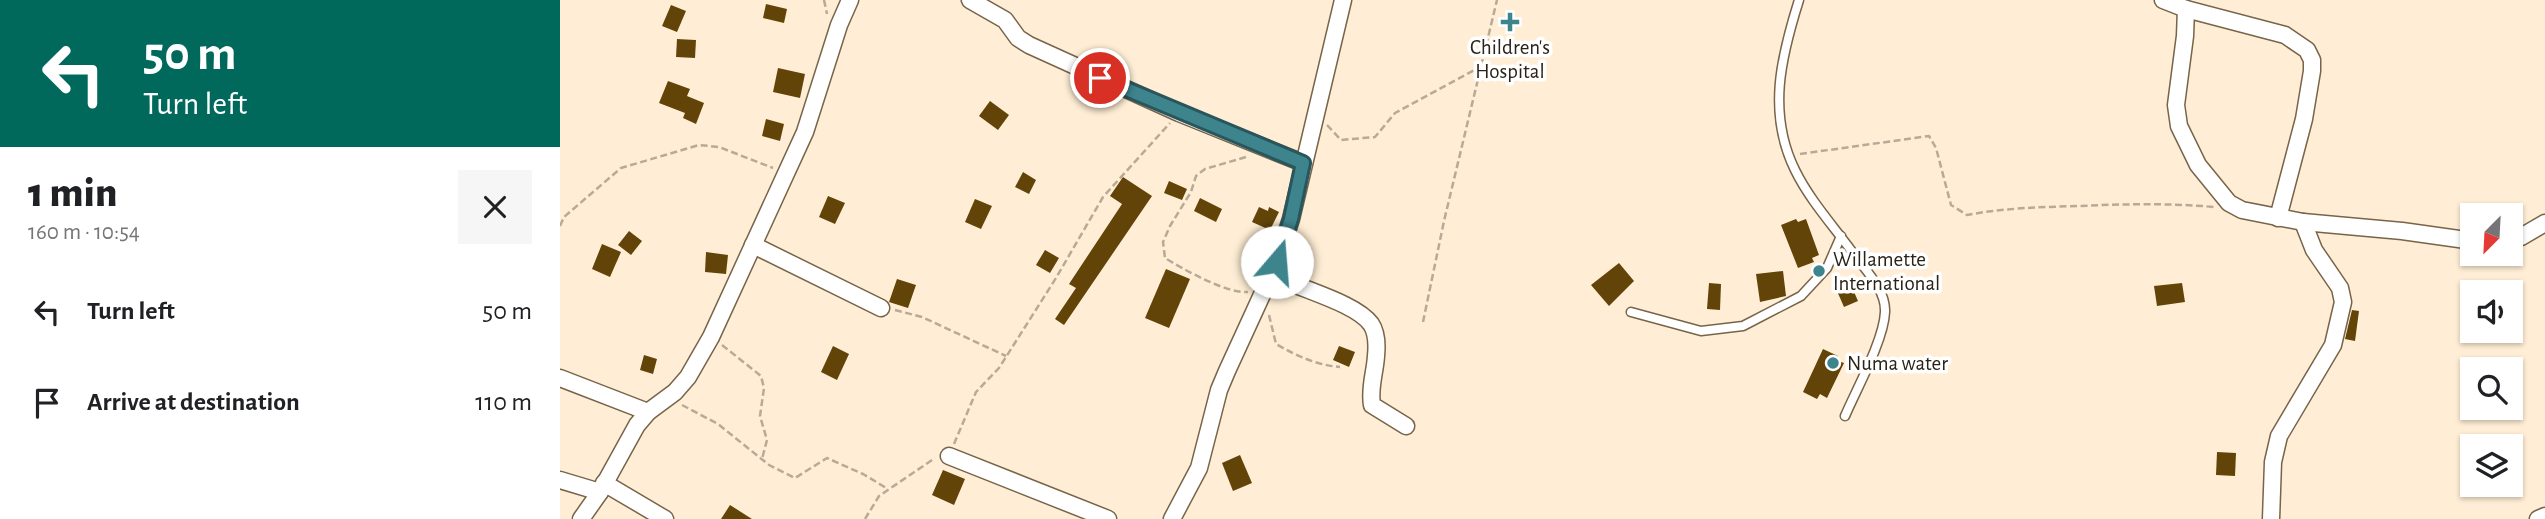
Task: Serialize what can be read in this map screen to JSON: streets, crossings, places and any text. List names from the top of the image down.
{
  "places": {
    "health": ["Children's Hospital"],
    "other": ["Willamette International", "Numa water"]
  },
  "north": "bottom left",
  "page": {
    "turn": ["50 m", "Turn left"],
    "heading": ["1 min", "160 m · 10:54"],
    "list": [
      {
        "name": "Turn left",
        "value": "50 m"
      },
      {
        "name": "Arrive at destination",
        "value": "110 m"
      }
    ]
  }
}
